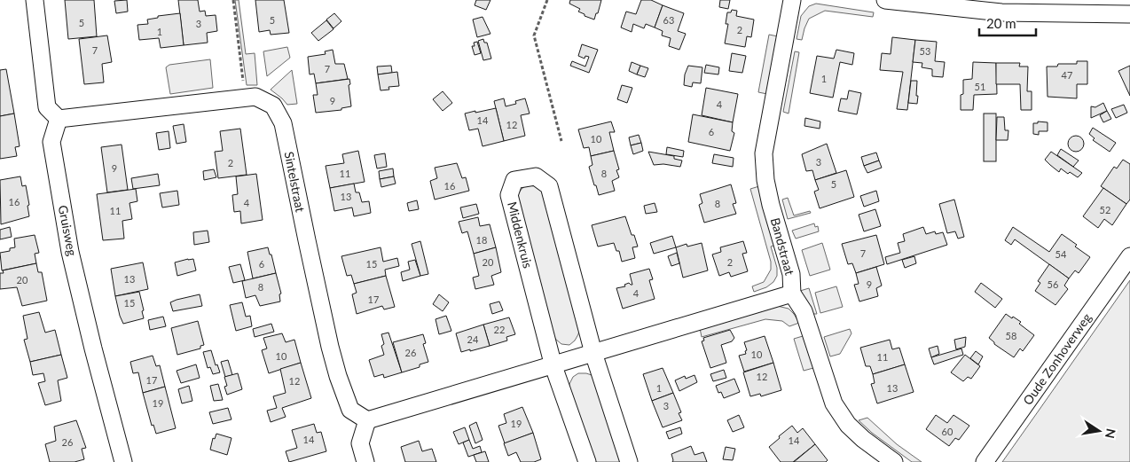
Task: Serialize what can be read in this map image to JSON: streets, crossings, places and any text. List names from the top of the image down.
{
  "streets": {
    "street": [
      "Sintelstraat",
      "Gruisweg",
      "Middenkruis",
      "Bandstraat",
      "Oude Zonhoverweg"
    ]
  },
  "crossings": [
    ["Sintelstraat", "Gruisweg"]
  ],
  "house_numbers": [
    "5",
    "63",
    "5",
    "3",
    "2",
    "1",
    "7",
    "53",
    "7",
    "47",
    "1",
    "51",
    "9",
    "4",
    "14",
    "12",
    "6",
    "10",
    "3",
    "2",
    "9",
    "11",
    "8",
    "5",
    "16",
    "13",
    "16",
    "4",
    "8",
    "52",
    "11",
    "18",
    "7",
    "54",
    "20",
    "2",
    "6",
    "15",
    "13",
    "20",
    "9",
    "56",
    "8",
    "4",
    "17",
    "15",
    "22",
    "58",
    "24",
    "26",
    "10",
    "10",
    "11",
    "12",
    "17",
    "12",
    "1",
    "13",
    "19",
    "3",
    "19",
    "60",
    "14",
    "14",
    "26"
  ],
  "scale_bar": "20 m",
  "north": "right"
}
